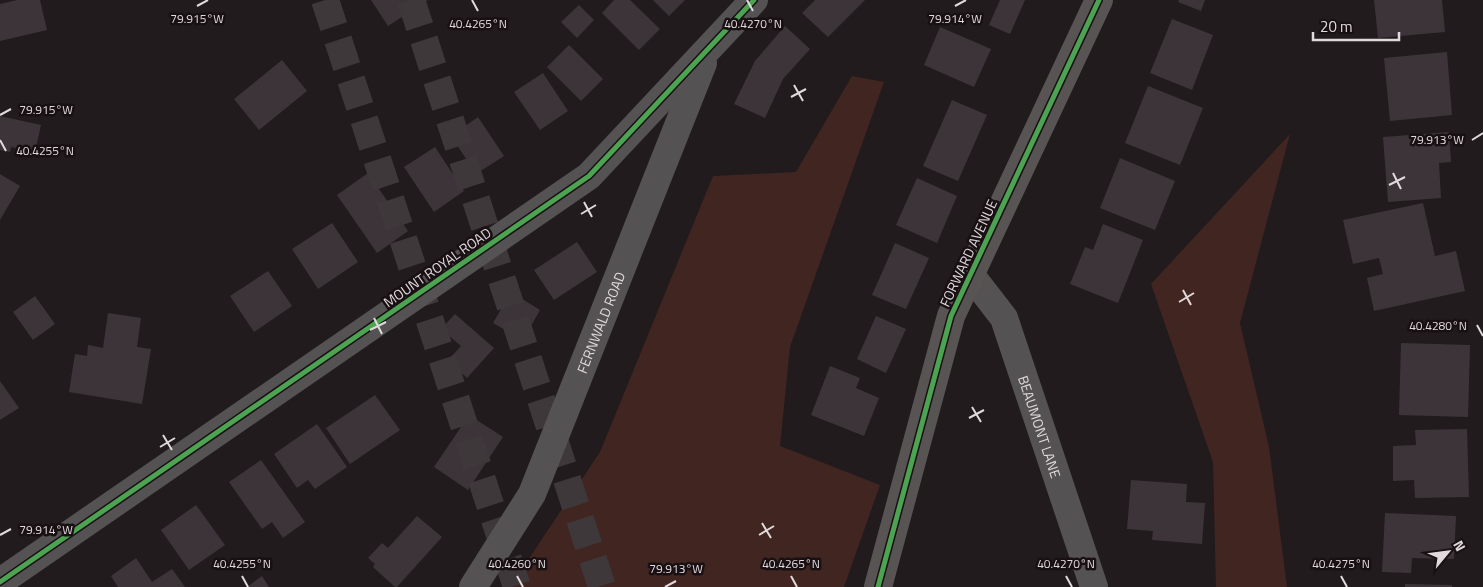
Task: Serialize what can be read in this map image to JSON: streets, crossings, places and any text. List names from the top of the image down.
{
  "streets": {
    "main road": ["FORWARD AVENUE"],
    "street": ["MOUNT ROYAL ROAD", "FERNWALD ROAD", "BEAUMONT LANE"]
  },
  "crossings": [
    ["FORWARD AVENUE", "BEAUMONT LANE"],
    ["MOUNT ROYAL ROAD", "FERNWALD ROAD"]
  ],
  "scale_bar": "20 m",
  "north": "top right",
  "coordinates": [
    "79.915°W",
    "79.914°W",
    "40.4265°N",
    "40.4270°N",
    "79.913°W",
    "40.4255°N",
    "40.4280°N",
    "40.4260°N",
    "40.4275°N"
  ]
}
